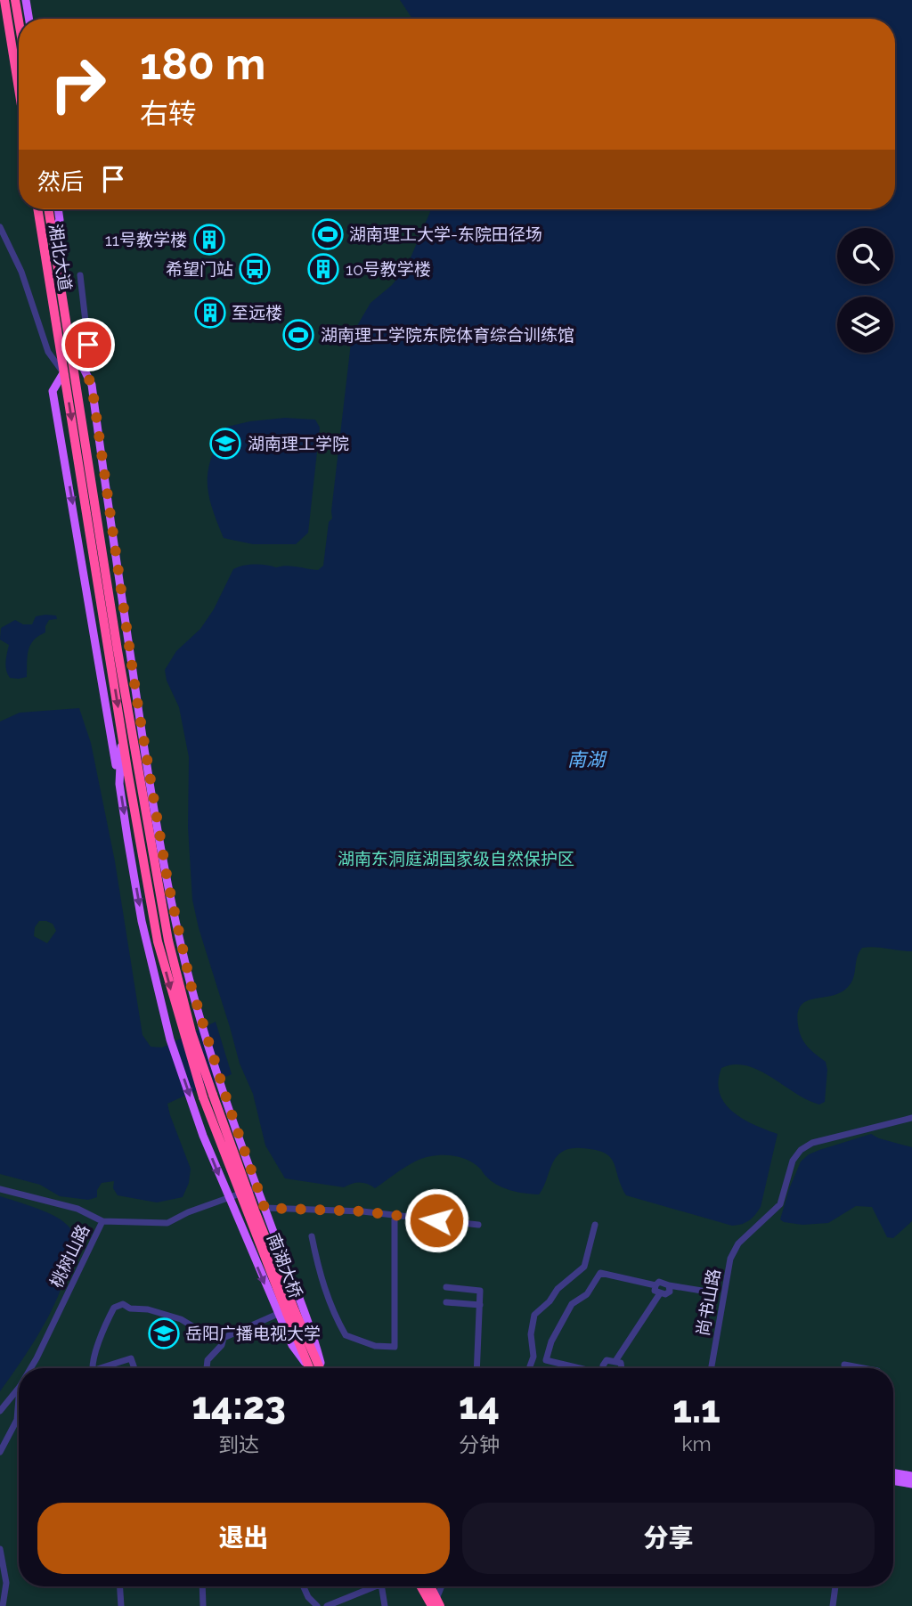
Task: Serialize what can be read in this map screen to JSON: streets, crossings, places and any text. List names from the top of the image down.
{
  "streets": {
    "highway": ["湘北大道", "南湖大桥"],
    "street": ["桃树山路", "尚书山路"]
  },
  "crossings": [
    ["湘北大道", "南湖大桥"]
  ],
  "water": ["南湖"],
  "parks": ["湖南东洞庭湖国家级自然保护区"],
  "places": {
    "sports": ["湖南理工大学-东院田径场", "湖南理工学院东院体育综合训练馆"],
    "building": ["11号教学楼", "10号教学楼", "至远楼"],
    "bus stop": ["希望门站"],
    "school or university": ["湖南理工学院", "岳阳广播电视大学"]
  },
  "page": {
    "turn": ["180 m", "右转"],
    "then": "然后",
    "eta": [
      "14:23",
      "到达",
      "14",
      "分钟",
      "1.1",
      "km"
    ],
    "buttons": ["退出", "分享"]
  }
}
